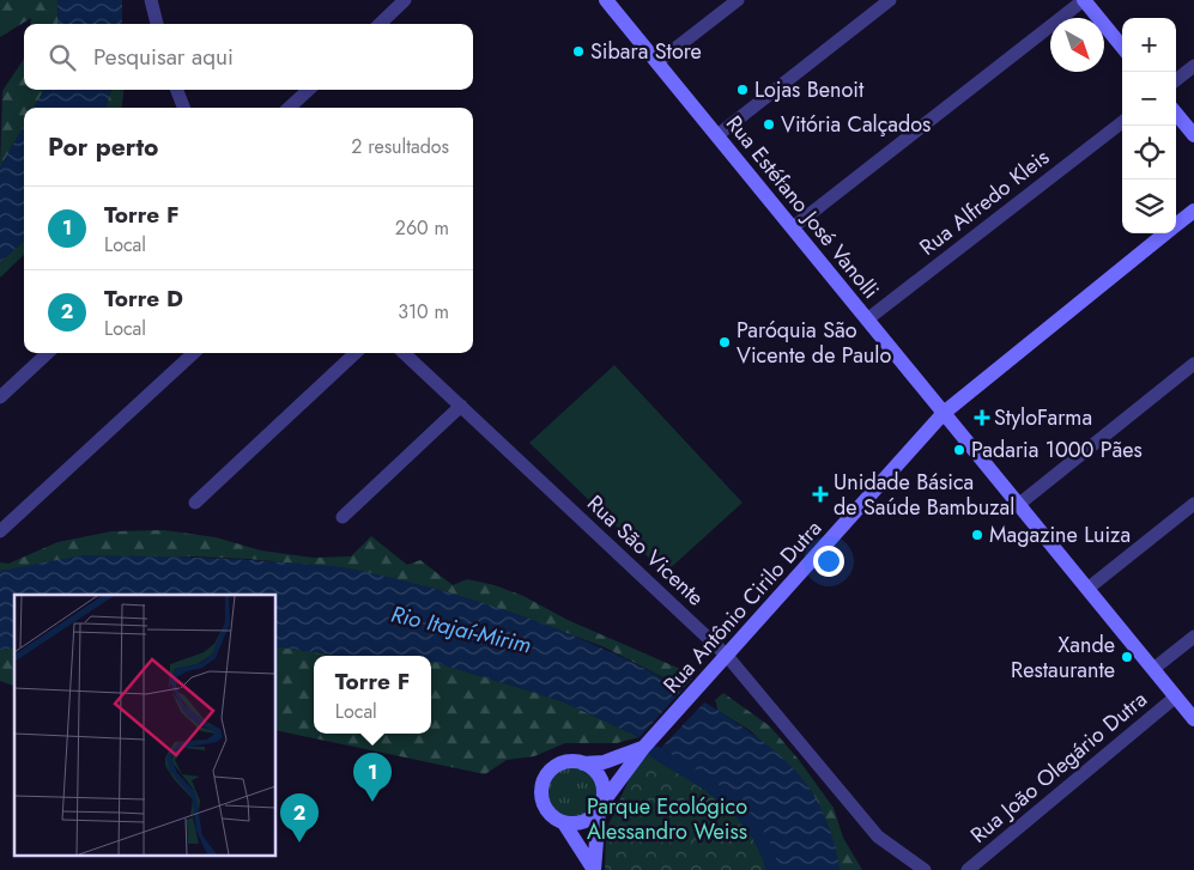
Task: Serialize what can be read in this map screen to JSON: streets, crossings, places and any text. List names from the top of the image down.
{
  "streets": {
    "main road": ["Rua Estéfano José Vanolli", "Rua Antônio Cirilo Dutra"],
    "street": ["Rua Alfredo Kleis", "Rua São Vicente", "Rua João Olegário Dutra"]
  },
  "crossings": [
    ["Rua Alfredo Kleis", "Rua Estéfano José Vanolli"],
    ["Rua Estéfano José Vanolli", "Rua Antônio Cirilo Dutra"],
    ["Rua Estéfano José Vanolli", "Rua João Olegário Dutra"],
    ["Rua São Vicente", "Rua Antônio Cirilo Dutra"]
  ],
  "water": ["Rio Itajaí-Mirim"],
  "parks": ["Parque Ecológico Alessandro Weiss"],
  "places": {
    "other": [
      "Sibara Store",
      "Lojas Benoit",
      "Vitória Calçados",
      "Paróquia São Vicente de Paulo",
      "Padaria 1000 Pães",
      "Magazine Luiza",
      "Xande Restaurante"
    ],
    "health": ["StyloFarma", "Unidade Básica de Saúde Bambuzal"]
  },
  "north": "bottom right",
  "page": {
    "map_buttons": ["+", "−"],
    "search": "Pesquisar aqui",
    "heading": ["Por perto", "2 resultados"],
    "list": [
      {
        "mark": "1",
        "name": "Torre F",
        "note": "Local",
        "value": "260 m"
      },
      {
        "mark": "2",
        "name": "Torre D",
        "note": "Local",
        "value": "310 m"
      }
    ],
    "popup": ["Torre F", "Local"],
    "pins": ["1", "2"]
  }
}
